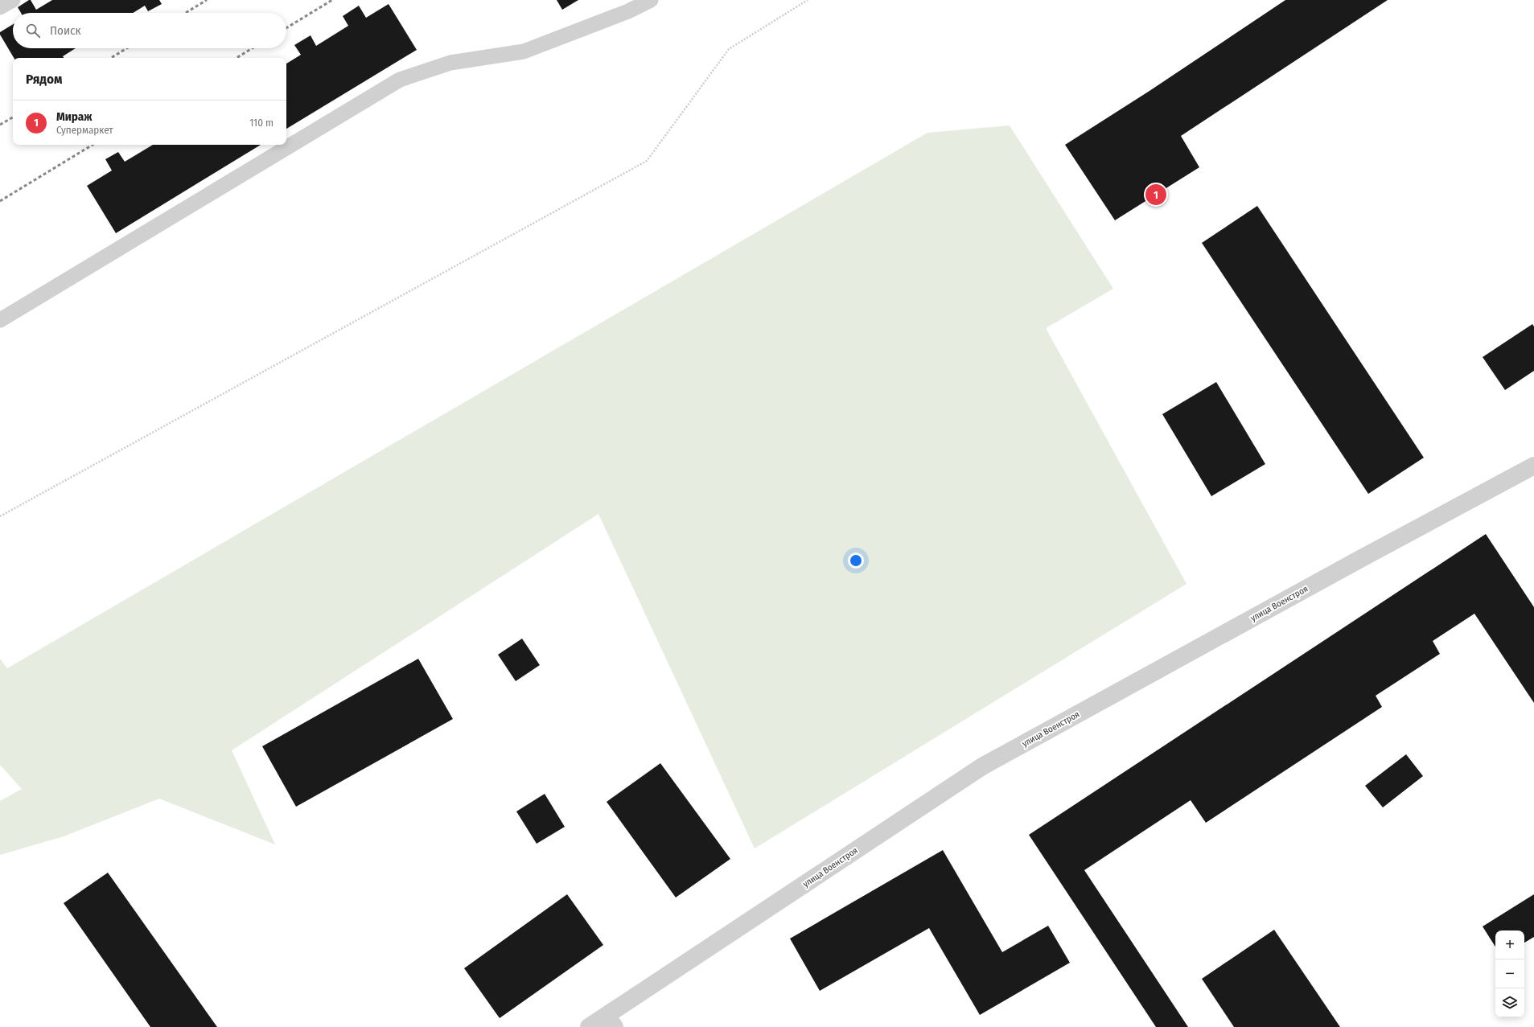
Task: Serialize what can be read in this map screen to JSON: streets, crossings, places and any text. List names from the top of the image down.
{
  "streets": {
    "street": ["улица Военстроя"]
  },
  "page": {
    "search": "Поиск",
    "heading": "Рядом",
    "list": [
      {
        "mark": "1",
        "name": "Мираж",
        "note": "Супермаркет",
        "value": "110 m"
      }
    ],
    "pins": "1",
    "map_buttons": ["+", "−"]
  }
}
